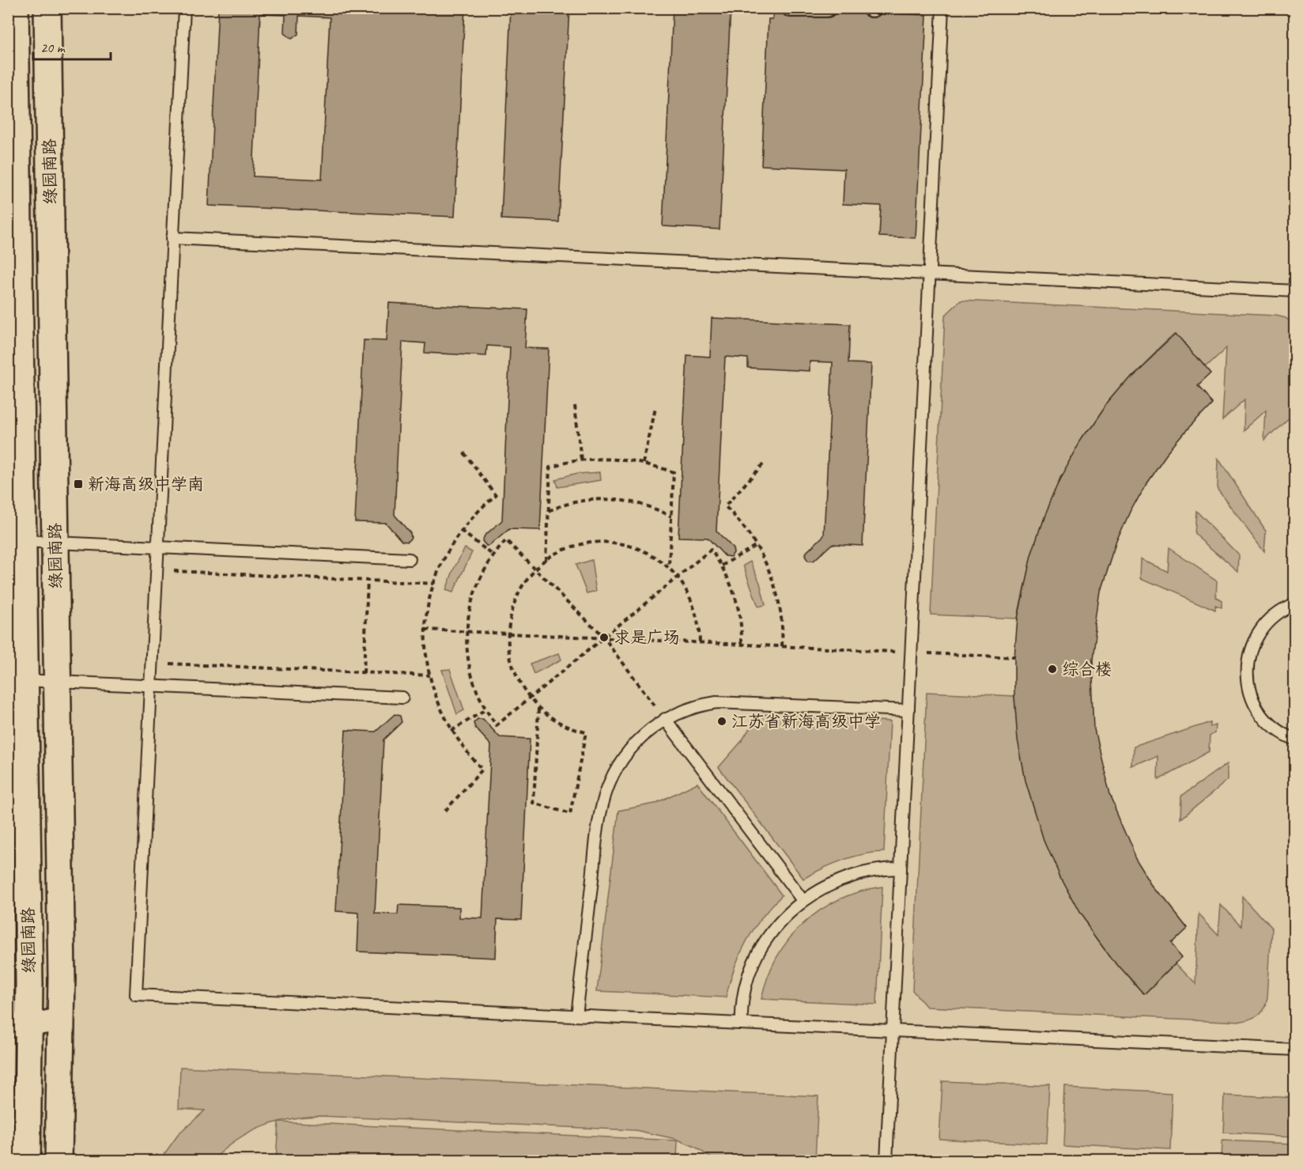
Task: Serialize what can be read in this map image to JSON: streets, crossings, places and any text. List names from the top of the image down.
{
  "streets": {
    "street": ["绿园南路"]
  },
  "places": {
    "transit": ["新海高级中学南"],
    "other": ["求是广场", "综合楼", "江苏省新海高级中学"]
  },
  "scale_bar": "20 m"
}
